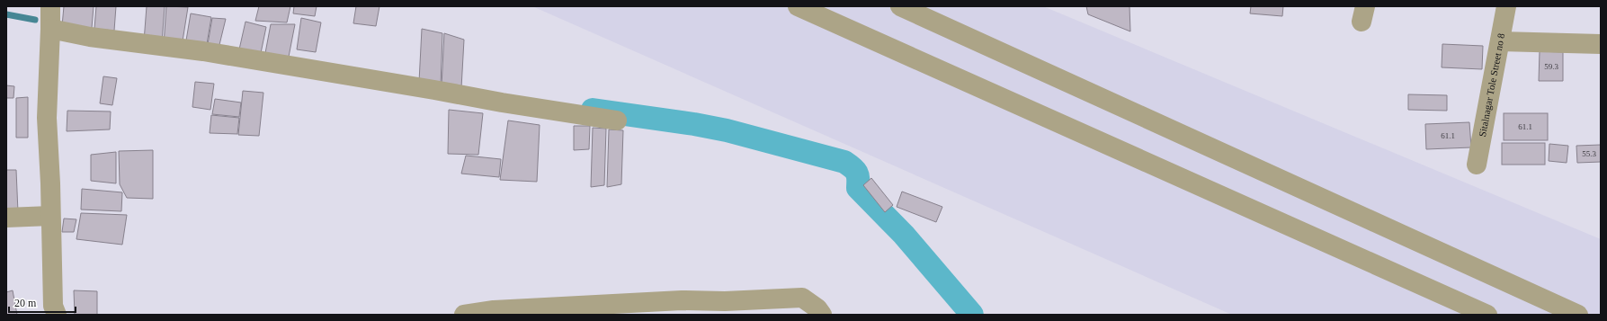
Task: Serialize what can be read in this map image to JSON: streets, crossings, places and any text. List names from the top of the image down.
{
  "streets": {
    "street": ["Sitalnagar Tole Street no 8"]
  },
  "house_numbers": [
    "59.3",
    "61.1",
    "61.1",
    "55.3"
  ],
  "scale_bar": "20 m"
}
